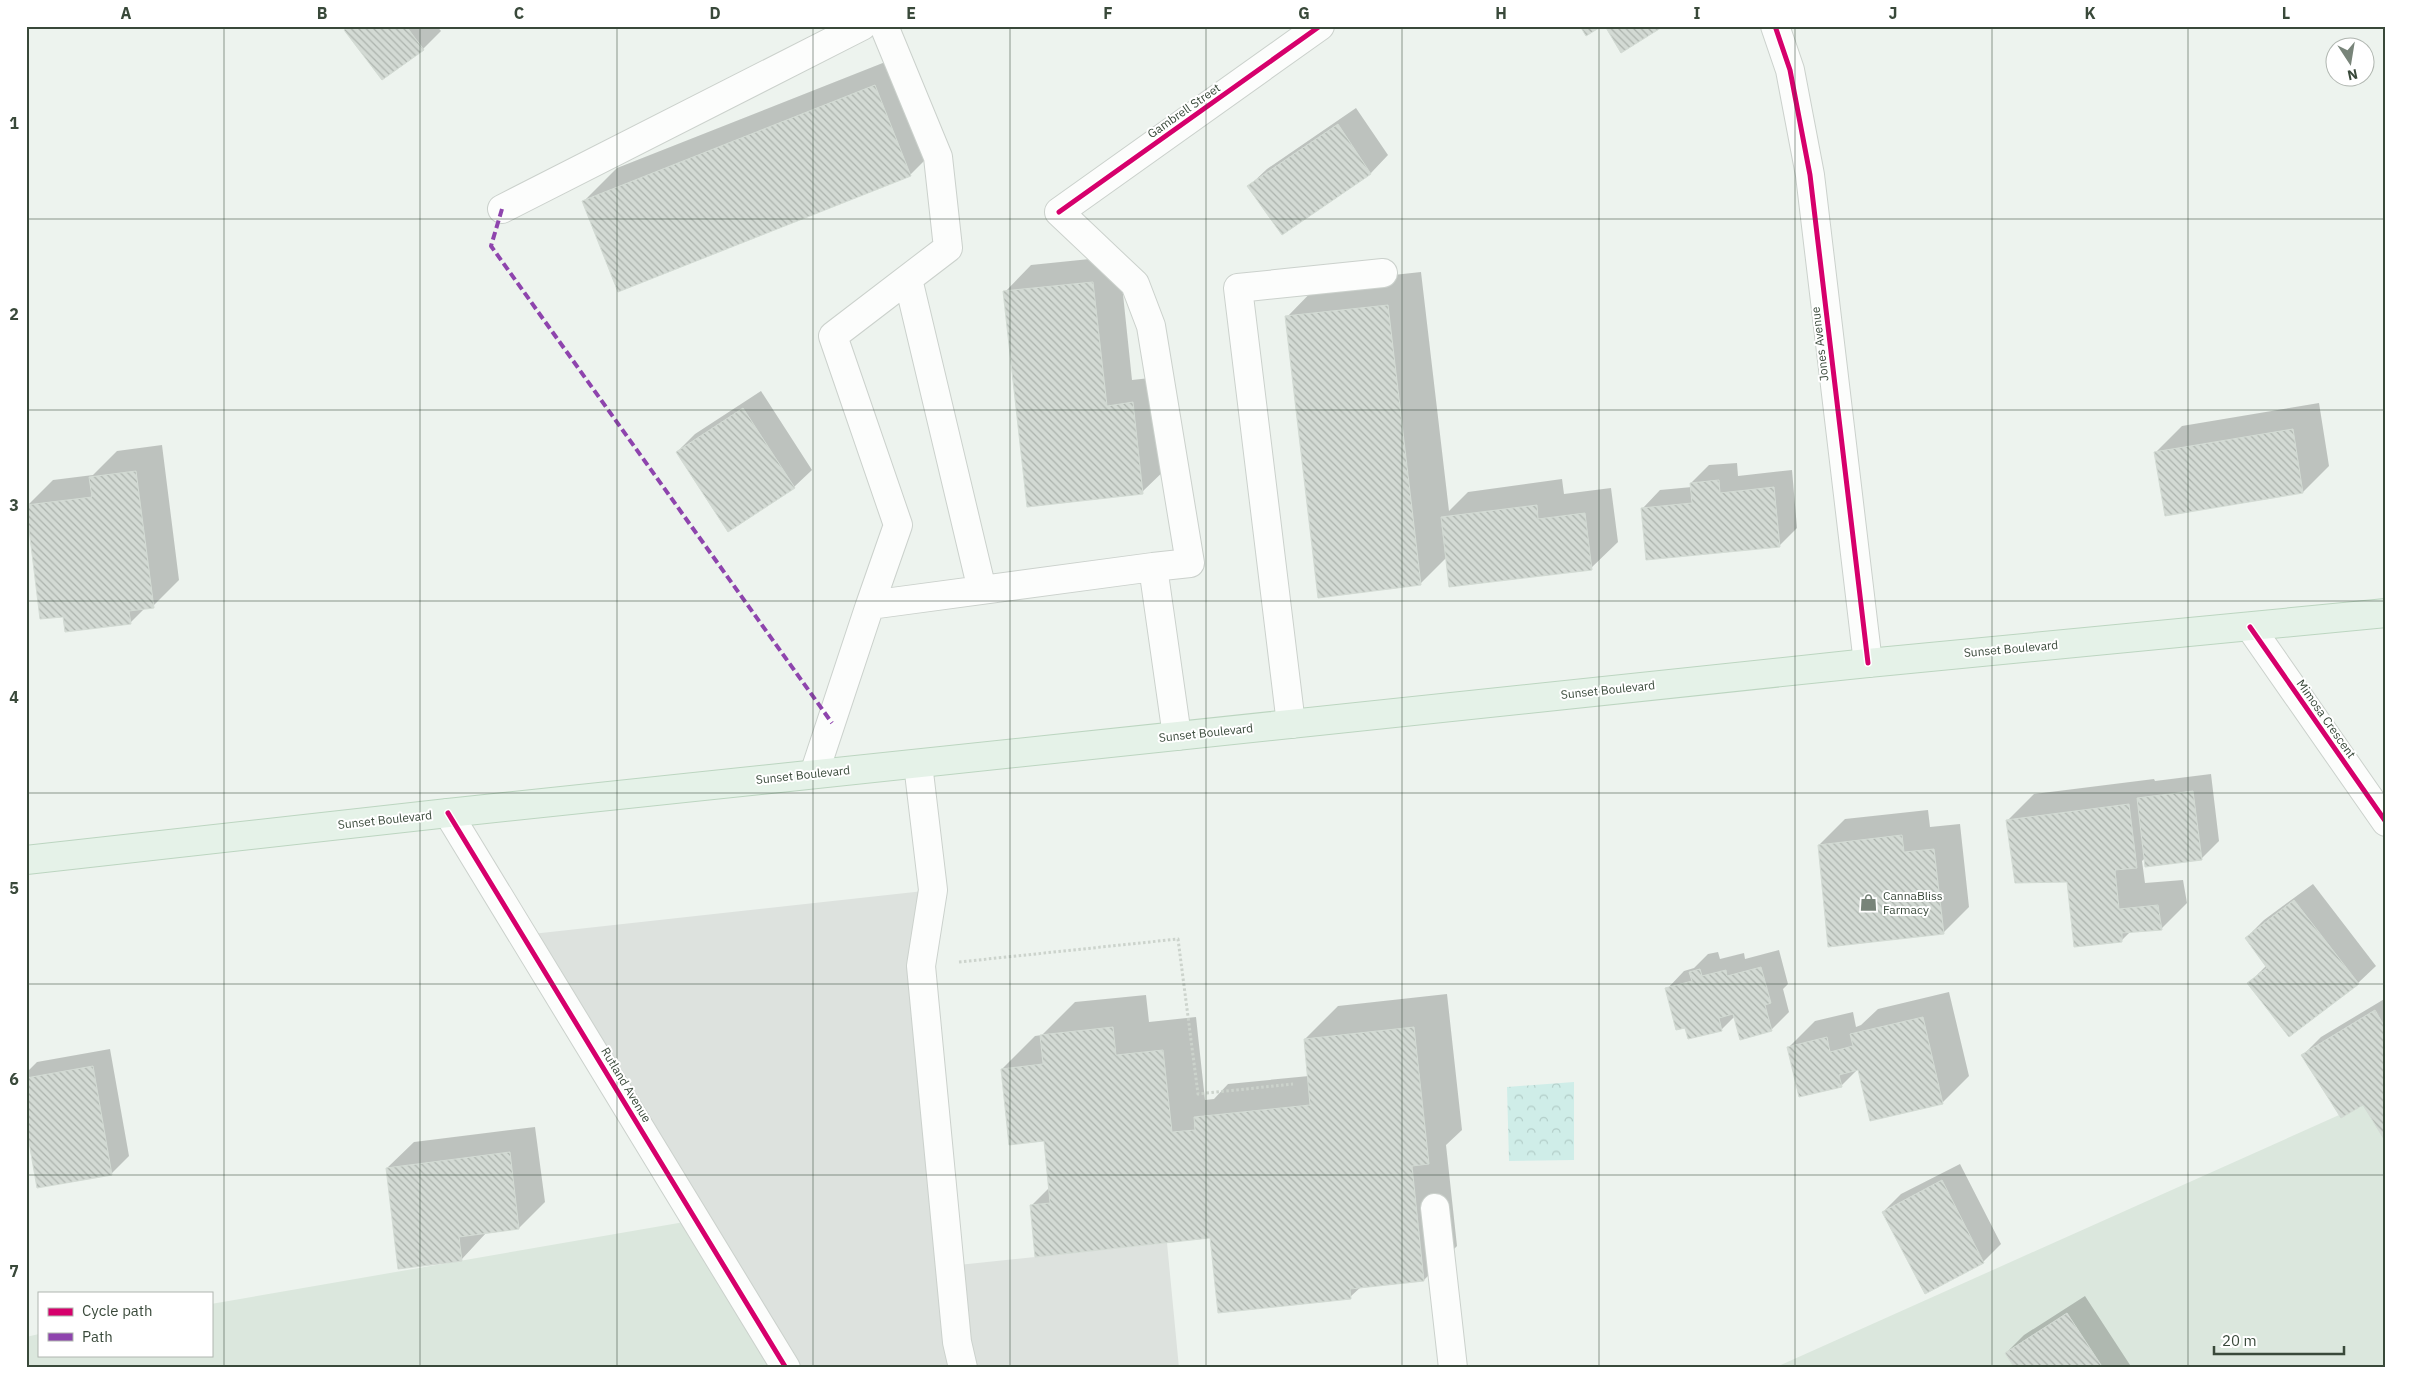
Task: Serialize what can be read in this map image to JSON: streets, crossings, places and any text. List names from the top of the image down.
{
  "streets": {
    "main road": ["Sunset Boulevard"],
    "street": [
      "Gambrell Street",
      "Jones Avenue",
      "Mimosa Crescent",
      "Rutland Avenue"
    ]
  },
  "crossings": [
    ["Jones Avenue", "Sunset Boulevard"],
    ["Sunset Boulevard", "Mimosa Crescent"],
    ["Sunset Boulevard", "Rutland Avenue"]
  ],
  "places": {
    "shop": ["CannaBliss Farmacy"]
  },
  "legend": ["Cycle path", "Path"],
  "scale_bar": "20 m",
  "north": "bottom",
  "grid": {
    "columns": [
      "A",
      "B",
      "C",
      "D",
      "E",
      "F",
      "G",
      "H",
      "I",
      "J",
      "K",
      "L"
    ],
    "rows": [
      "1",
      "2",
      "3",
      "4",
      "5",
      "6",
      "7"
    ]
  }
}
